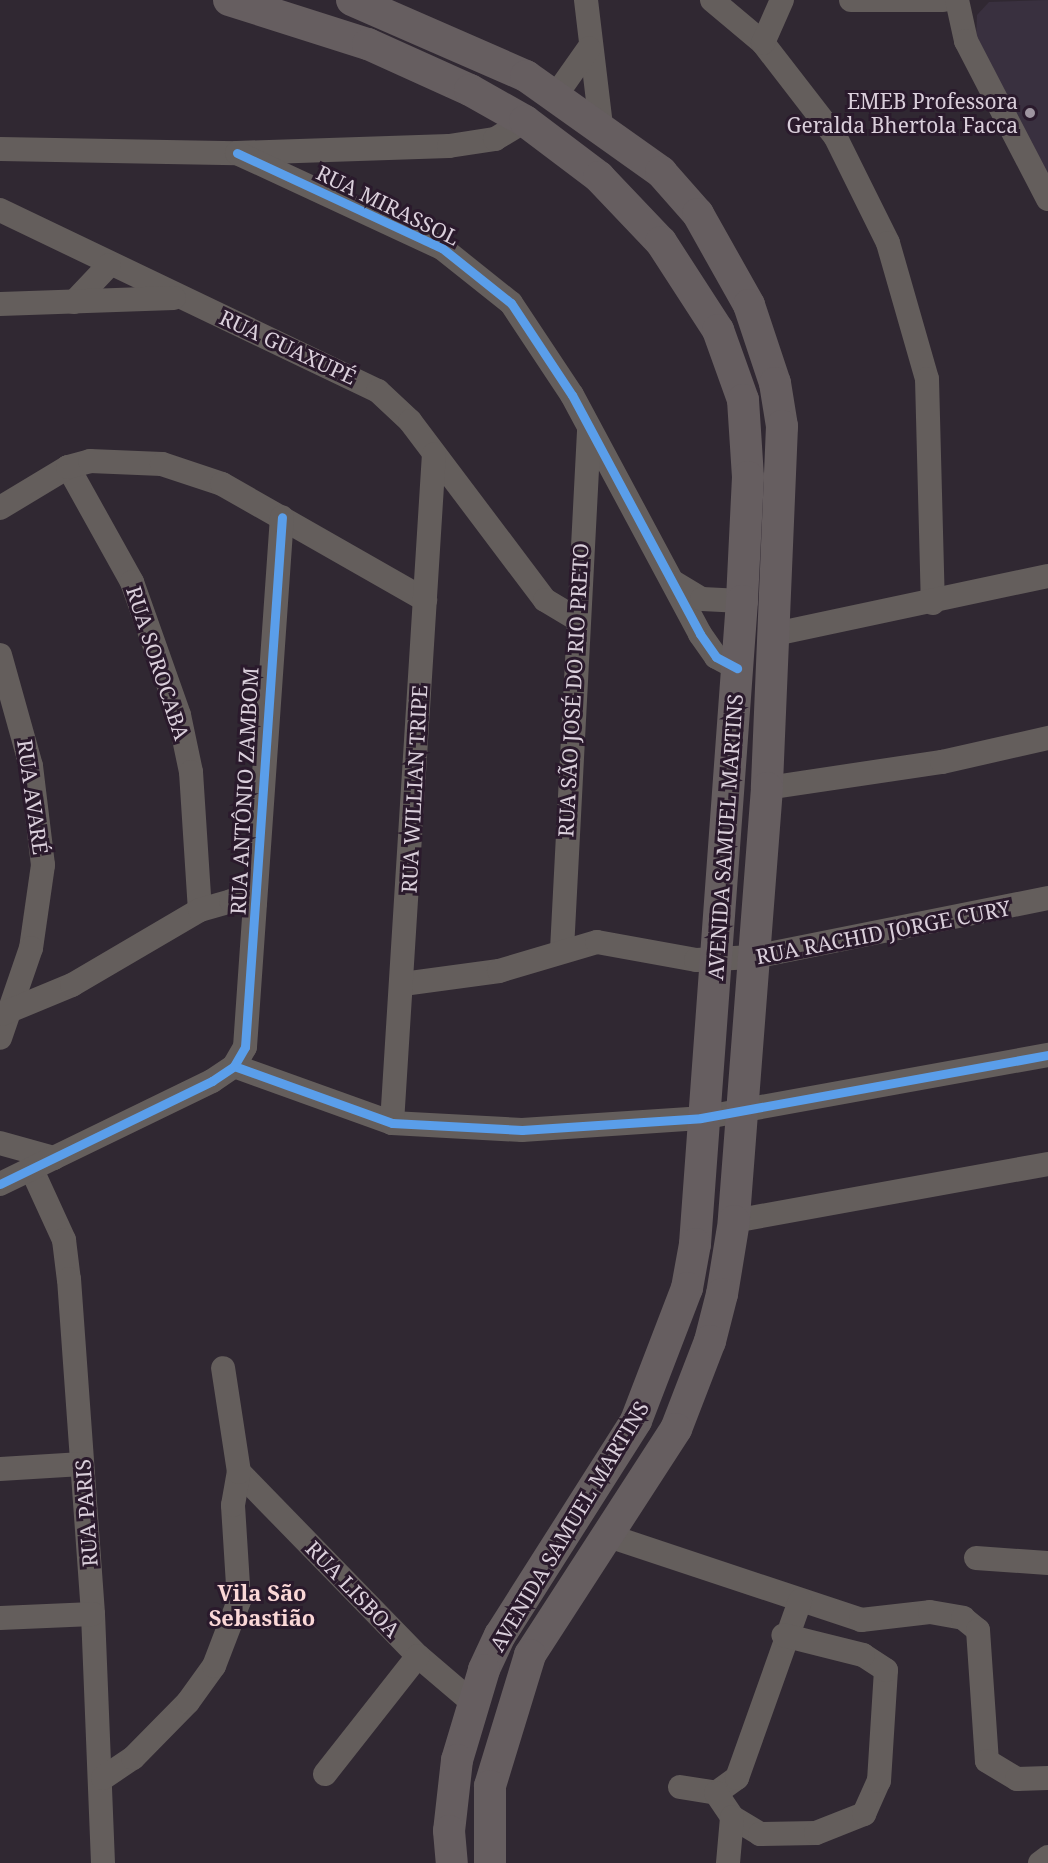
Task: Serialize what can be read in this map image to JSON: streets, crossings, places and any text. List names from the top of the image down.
{
  "streets": {
    "main road": ["AVENIDA SAMUEL MARTINS"],
    "street": [
      "RUA MIRASSOL",
      "RUA GUAXUPÉ",
      "RUA SOROCABA",
      "RUA SÃO JOSÉ DO RIO PRETO",
      "RUA WILLIAN TRIPE",
      "RUA ANTÔNIO ZAMBOM",
      "RUA AVARÉ",
      "RUA RACHID JORGE CURY",
      "RUA PARIS",
      "RUA LISBOA"
    ]
  },
  "crossings": [
    ["RUA MIRASSOL", "RUA SÃO JOSÉ DO RIO PRETO"],
    ["RUA MIRASSOL", "AVENIDA SAMUEL MARTINS"],
    ["RUA GUAXUPÉ", "RUA SÃO JOSÉ DO RIO PRETO"],
    ["RUA GUAXUPÉ", "RUA WILLIAN TRIPE"],
    ["RUA SÃO JOSÉ DO RIO PRETO", "RUA RACHID JORGE CURY"],
    ["RUA WILLIAN TRIPE", "RUA RACHID JORGE CURY"],
    ["AVENIDA SAMUEL MARTINS", "RUA RACHID JORGE CURY"],
    ["AVENIDA SAMUEL MARTINS", "RUA LISBOA"]
  ],
  "districts": ["Vila São Sebastião"],
  "places": ["EMEB Professora Geralda Bhertola Facca"]
}
